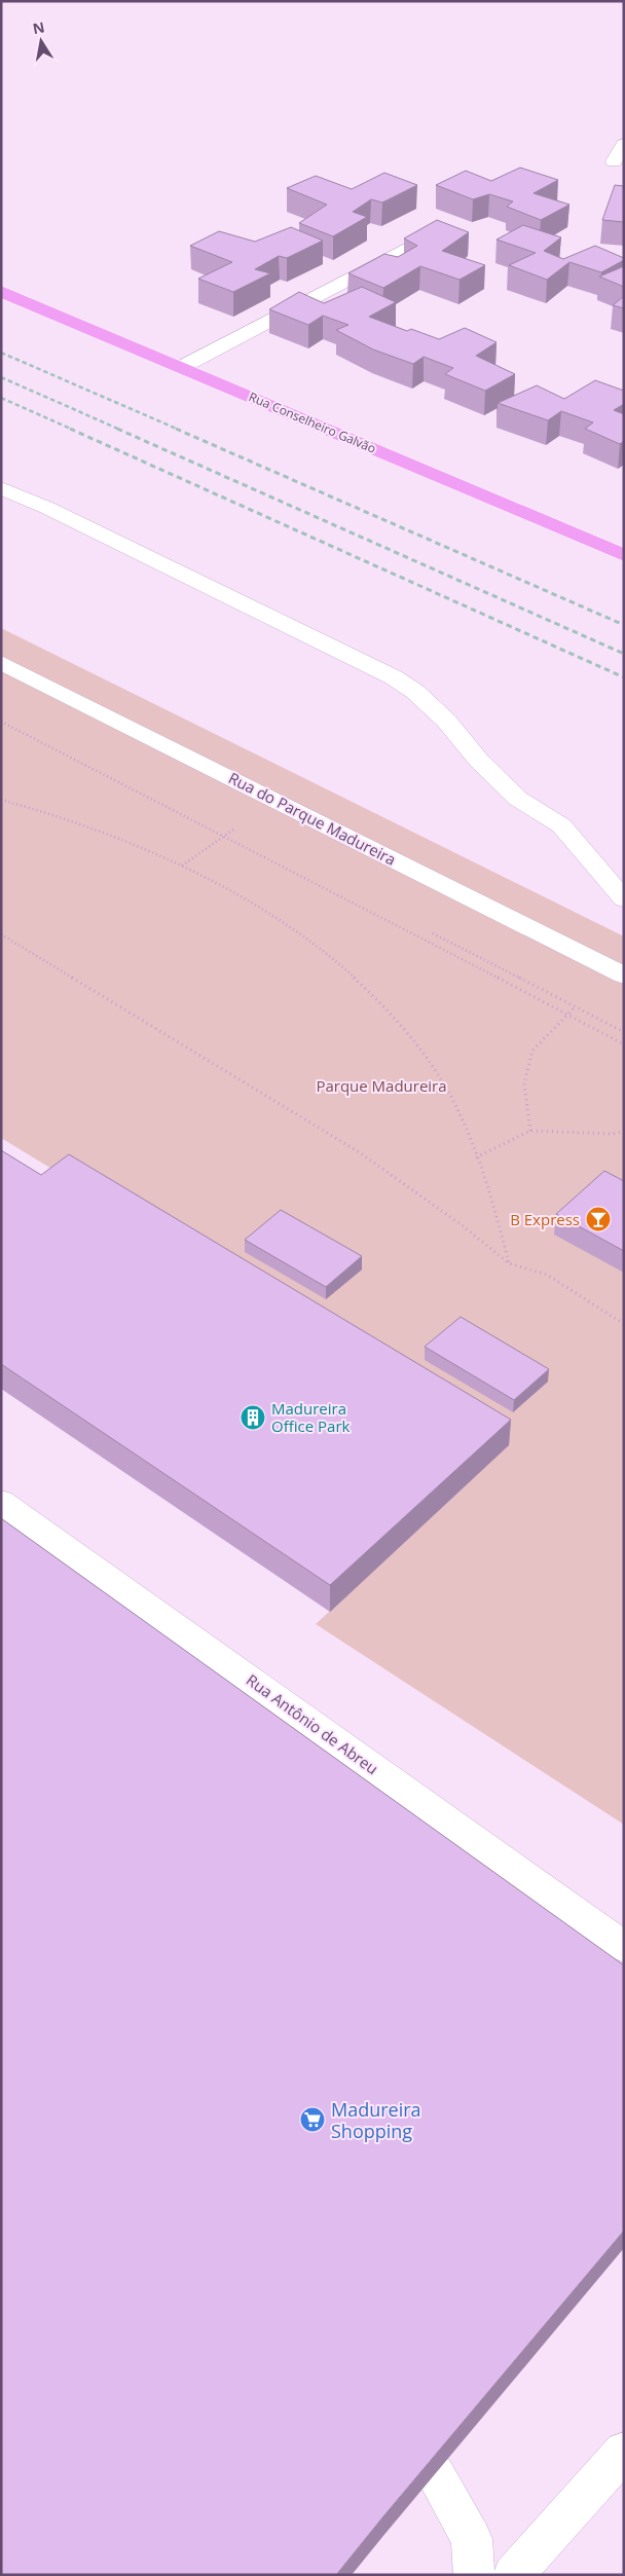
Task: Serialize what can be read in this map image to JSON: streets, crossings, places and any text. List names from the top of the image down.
{
  "streets": {
    "main road": ["Rua Conselheiro Galvão"],
    "street": ["Rua do Parque Madureira", "Rua Antônio de Abreu"]
  },
  "parks": ["Parque Madureira"],
  "places": {
    "bar": ["B Express"],
    "building": ["Madureira Office Park"],
    "supermarket": ["Madureira Shopping"]
  },
  "north": "top"
}
